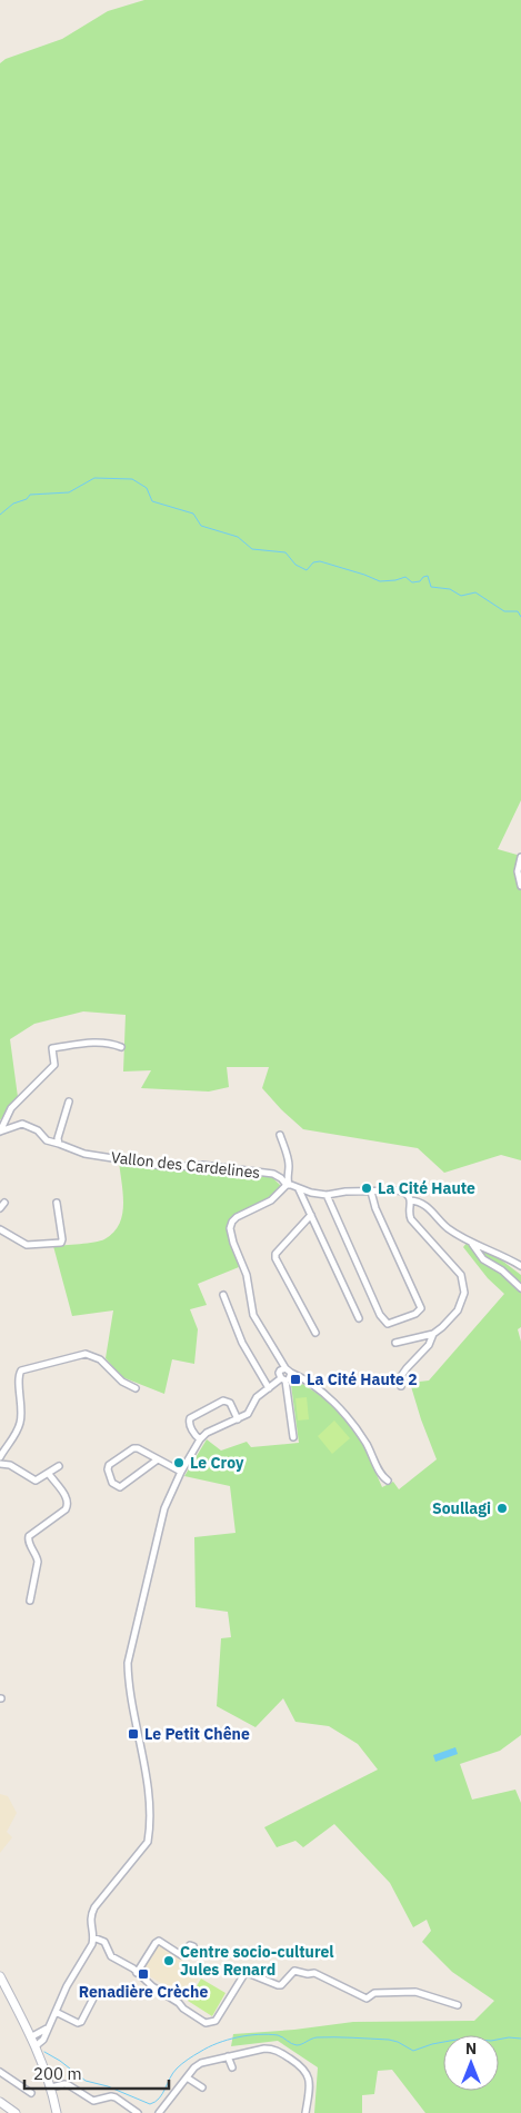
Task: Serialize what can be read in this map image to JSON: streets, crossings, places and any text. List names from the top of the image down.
{
  "streets": {
    "street": ["Vallon des Cardelines"]
  },
  "places": {
    "other": [
      "La Cité Haute",
      "Le Croy",
      "Soullagi",
      "Centre socio-culturel Jules Renard"
    ],
    "transit": ["La Cité Haute 2", "Le Petit Chêne", "Renadière Crèche"]
  },
  "scale_bar": "200 m",
  "north": "top"
}
